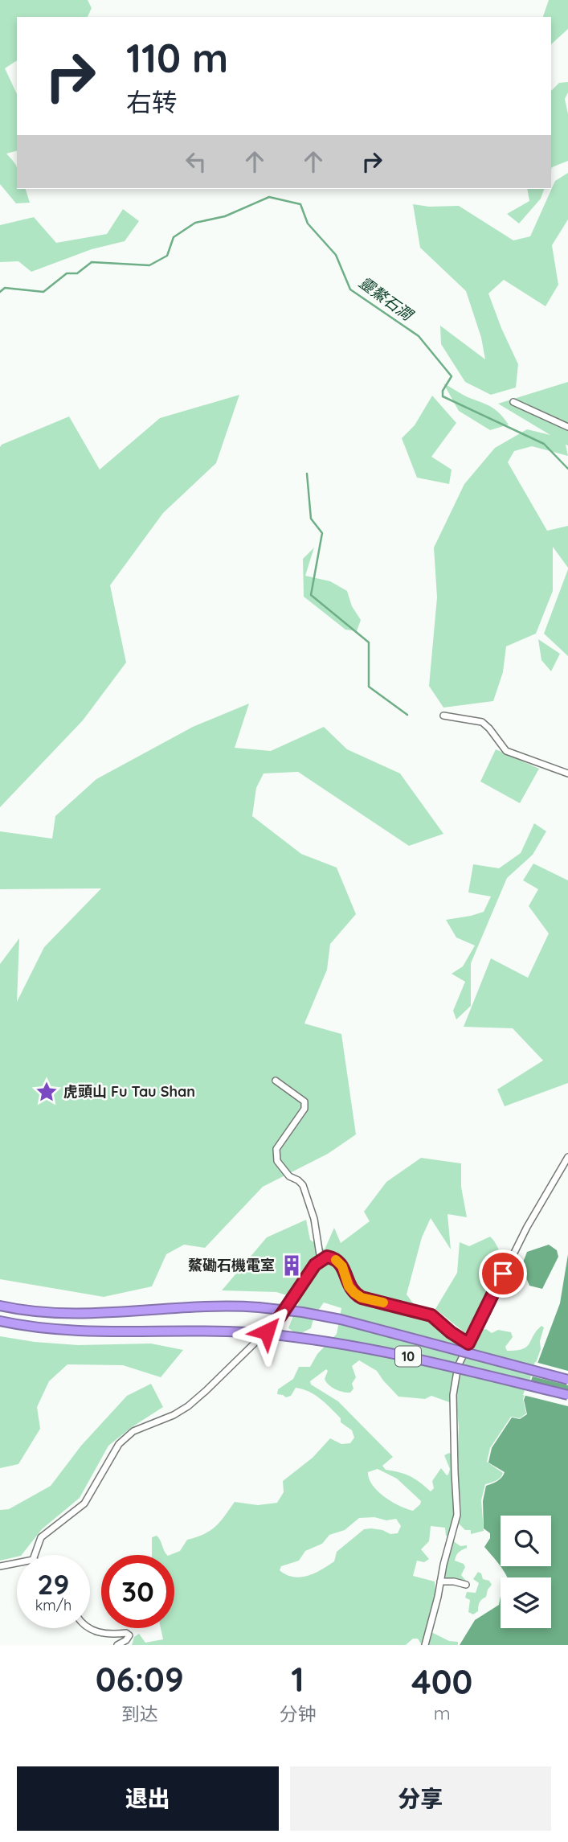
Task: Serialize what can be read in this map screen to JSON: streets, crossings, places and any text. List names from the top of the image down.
{
  "streets": {
    "highway": ["10"]
  },
  "water": ["靈鰲石澗"],
  "places": {
    "place": ["虎頭山 Fu Tau Shan"],
    "building": ["鰲磡石機電室"]
  },
  "page": {
    "turn": ["110 m", "右转"],
    "speed": "29 km/h",
    "limit": "30",
    "eta": [
      "06:09",
      "到达",
      "1",
      "分钟",
      "400",
      "m"
    ],
    "buttons": ["退出", "分享"]
  }
}
